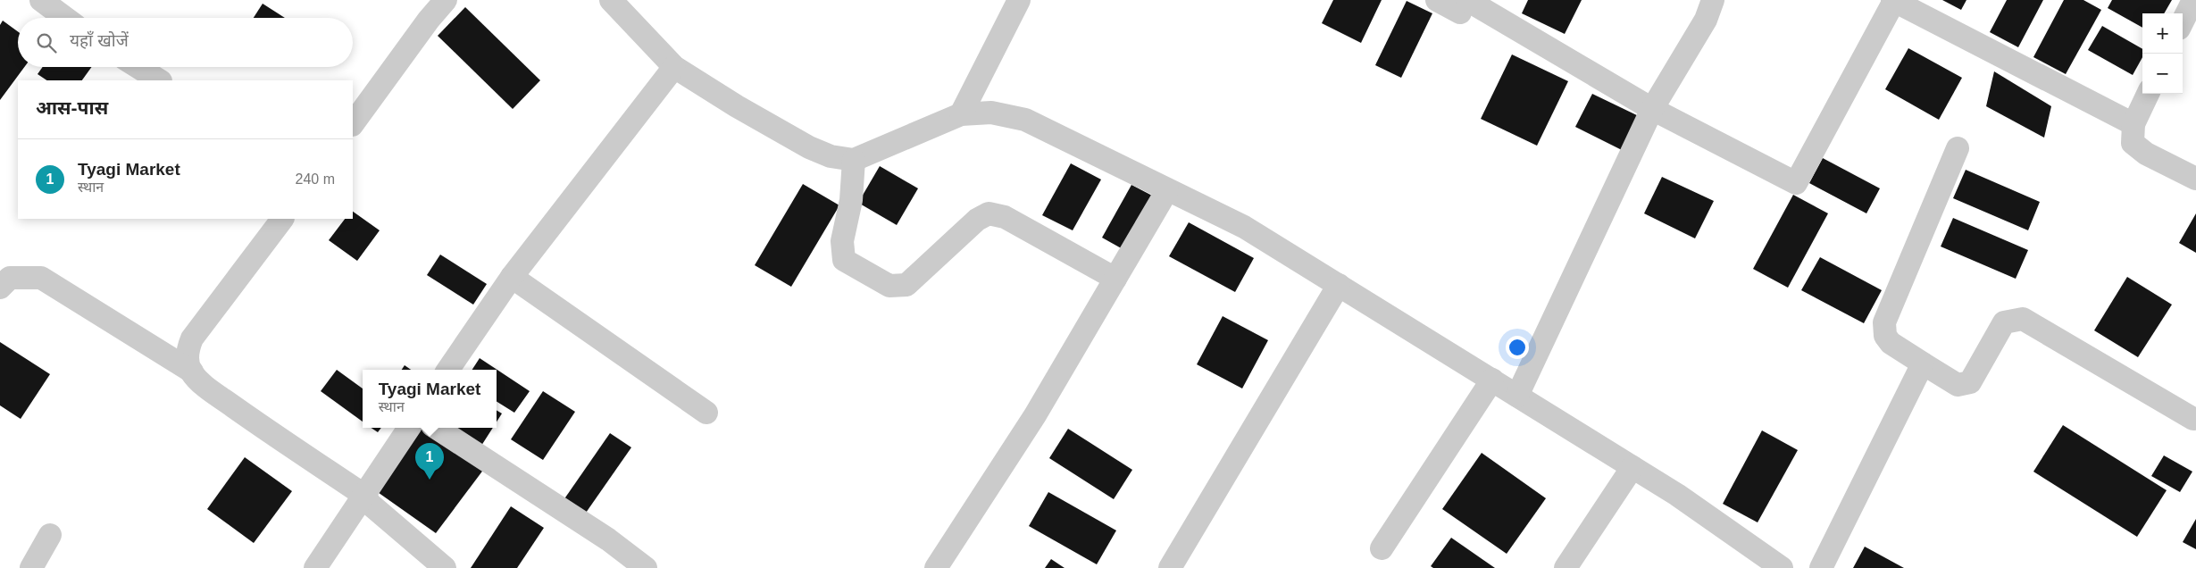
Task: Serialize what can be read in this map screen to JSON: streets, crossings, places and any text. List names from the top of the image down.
{
  "page": {
    "map_buttons": ["+", "−"],
    "search": "यहाँ खोजें",
    "heading": "आस-पास",
    "list": [
      {
        "mark": "1",
        "name": "Tyagi Market",
        "note": "स्थान",
        "value": "240 m"
      }
    ],
    "popup": ["Tyagi Market", "स्थान"],
    "pins": "1"
  }
}
